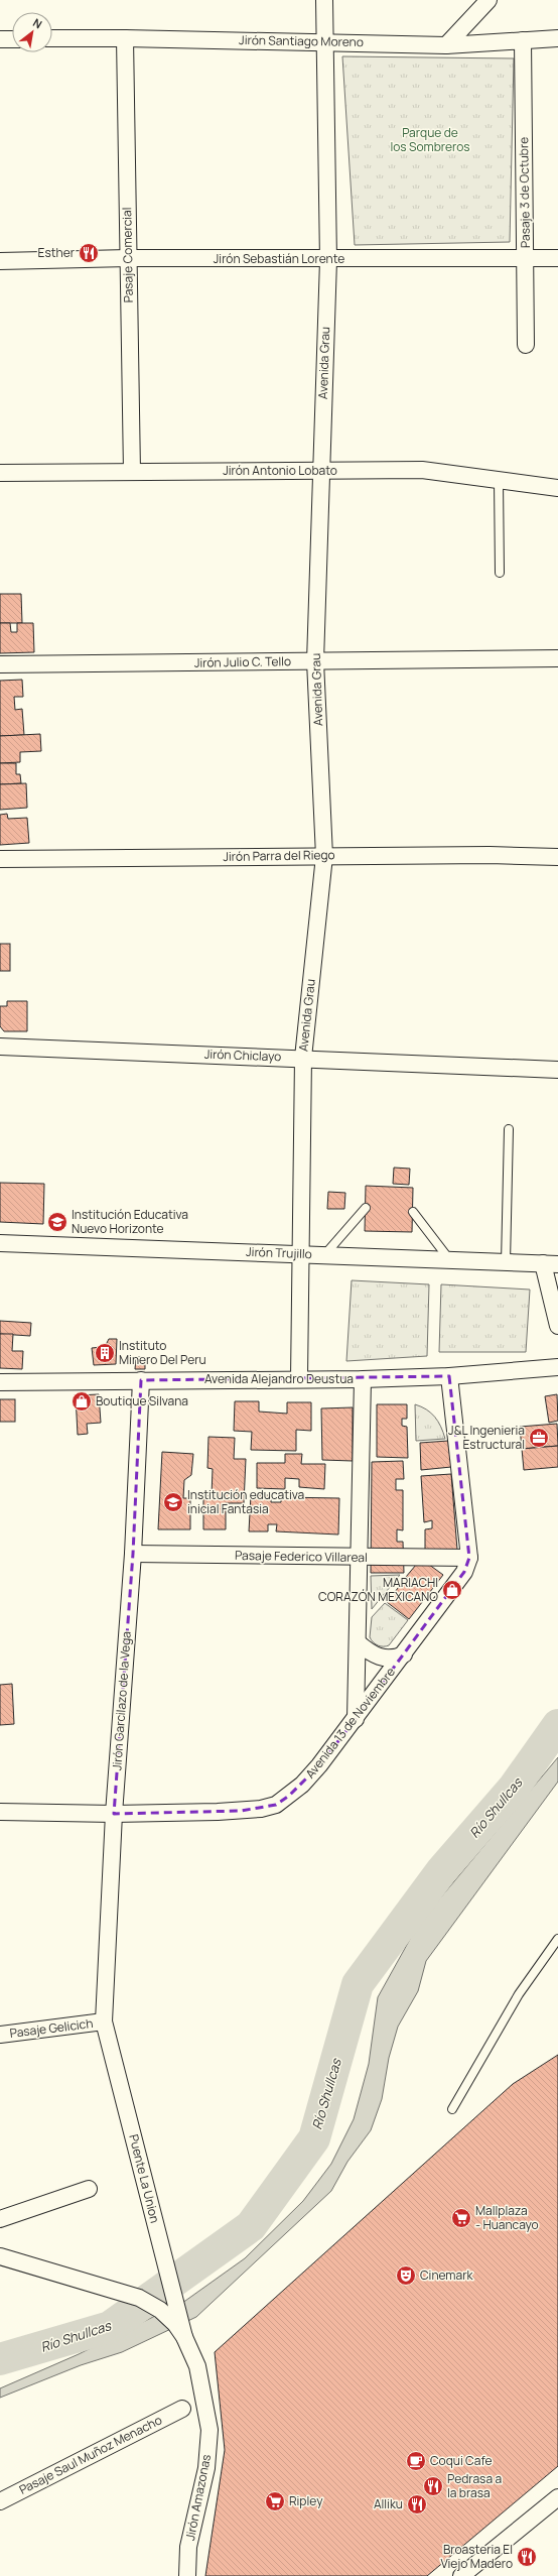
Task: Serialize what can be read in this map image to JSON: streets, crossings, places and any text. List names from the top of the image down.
{
  "streets": {
    "street": [
      "Jirón Santiago Moreno",
      "Pasaje 3 de Octubre",
      "Pasaje Comercial",
      "Jirón Sebastián Lorente",
      "Avenida Grau",
      "Jirón Antonio Lobato",
      "Jirón Julio C. Tello",
      "Jirón Parra del Riego",
      "Jirón Chiclayo",
      "Jirón Trujillo",
      "Avenida Alejandro Deustua",
      "Pasaje Federico Villareal",
      "Jirón Garcilazo de la Vega",
      "Avenida 13 de Noviembre",
      "Pasaje Gelicich",
      "Puente La Union",
      "Pasaje Saul Muñoz Menacho",
      "Jirón Amazonas"
    ]
  },
  "crossings": [
    ["Jirón Santiago Moreno", "Pasaje 3 de Octubre"],
    ["Jirón Santiago Moreno", "Pasaje Comercial"],
    ["Jirón Santiago Moreno", "Avenida Grau"],
    ["Pasaje 3 de Octubre", "Jirón Sebastián Lorente"],
    ["Pasaje Comercial", "Jirón Sebastián Lorente"],
    ["Pasaje Comercial", "Jirón Antonio Lobato"],
    ["Jirón Sebastián Lorente", "Avenida Grau"],
    ["Avenida Grau", "Jirón Antonio Lobato"],
    ["Avenida Grau", "Jirón Julio C. Tello"],
    ["Avenida Grau", "Jirón Parra del Riego"],
    ["Avenida Grau", "Jirón Chiclayo"],
    ["Avenida Grau", "Jirón Trujillo"],
    ["Avenida Grau", "Avenida Alejandro Deustua"],
    ["Avenida Alejandro Deustua", "Jirón Garcilazo de la Vega"],
    ["Pasaje Federico Villareal", "Jirón Garcilazo de la Vega"],
    ["Pasaje Federico Villareal", "Avenida 13 de Noviembre"],
    ["Jirón Garcilazo de la Vega", "Avenida 13 de Noviembre"],
    ["Jirón Garcilazo de la Vega", "Pasaje Gelicich"],
    ["Jirón Garcilazo de la Vega", "Puente La Union"],
    ["Pasaje Gelicich", "Puente La Union"],
    ["Puente La Union", "Jirón Amazonas"]
  ],
  "water": ["Río Shullcas"],
  "parks": ["Parque de los Sombreros"],
  "places": {
    "restaurant": [
      "Esther",
      "Pedrasa a la brasa",
      "Alliku",
      "Broasteria El Viejo Madero"
    ],
    "school or university": ["Institución Educativa Nuevo Horizonte", "Institución educativa inicial Fantasia"],
    "building": ["Instituto Minero Del Peru"],
    "shop": ["Boutique Silvana", "MARIACHI CORAZÓN MEXICANO"],
    "office": ["J&L Ingenieria Estructural"],
    "supermarket": ["Mallplaza - Huancayo", "Ripley"],
    "theatre": ["Cinemark"],
    "cafe": ["Coqui Cafe"]
  },
  "north": "top right"
}
